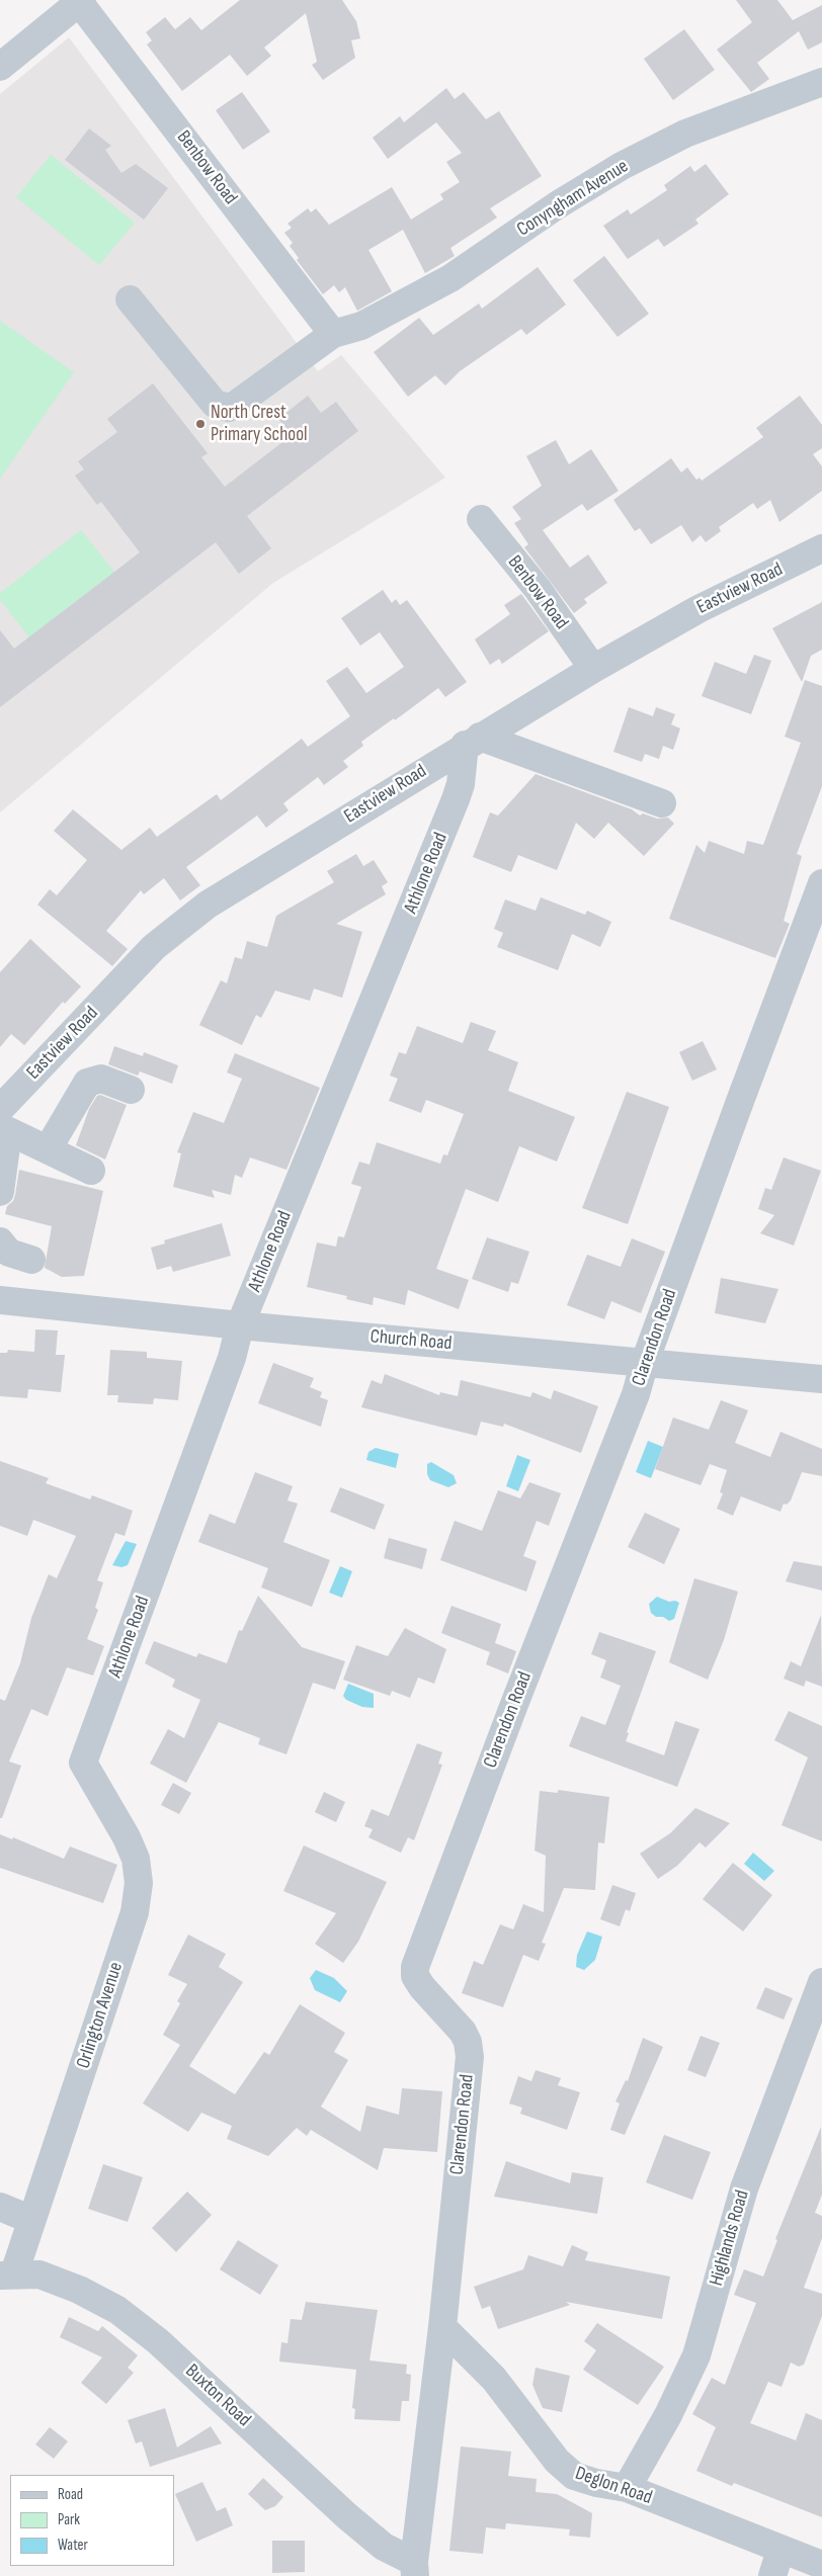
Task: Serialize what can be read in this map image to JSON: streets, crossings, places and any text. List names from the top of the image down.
{
  "streets": {
    "street": [
      "Benbow Road",
      "Conyngham Avenue",
      "Eastview Road",
      "Athlone Road",
      "Clarendon Road",
      "Church Road",
      "Orlington Avenue",
      "Highlands Road",
      "Buxton Road",
      "Deglon Road"
    ]
  },
  "crossings": [
    ["Benbow Road", "Conyngham Avenue"],
    ["Benbow Road", "Eastview Road"],
    ["Eastview Road", "Athlone Road"],
    ["Athlone Road", "Church Road"],
    ["Athlone Road", "Orlington Avenue"],
    ["Clarendon Road", "Church Road"],
    ["Clarendon Road", "Buxton Road"],
    ["Clarendon Road", "Deglon Road"],
    ["Orlington Avenue", "Buxton Road"],
    ["Highlands Road", "Deglon Road"]
  ],
  "places": ["North Crest Primary School"],
  "legend": ["Road", "Park", "Water"]
}
